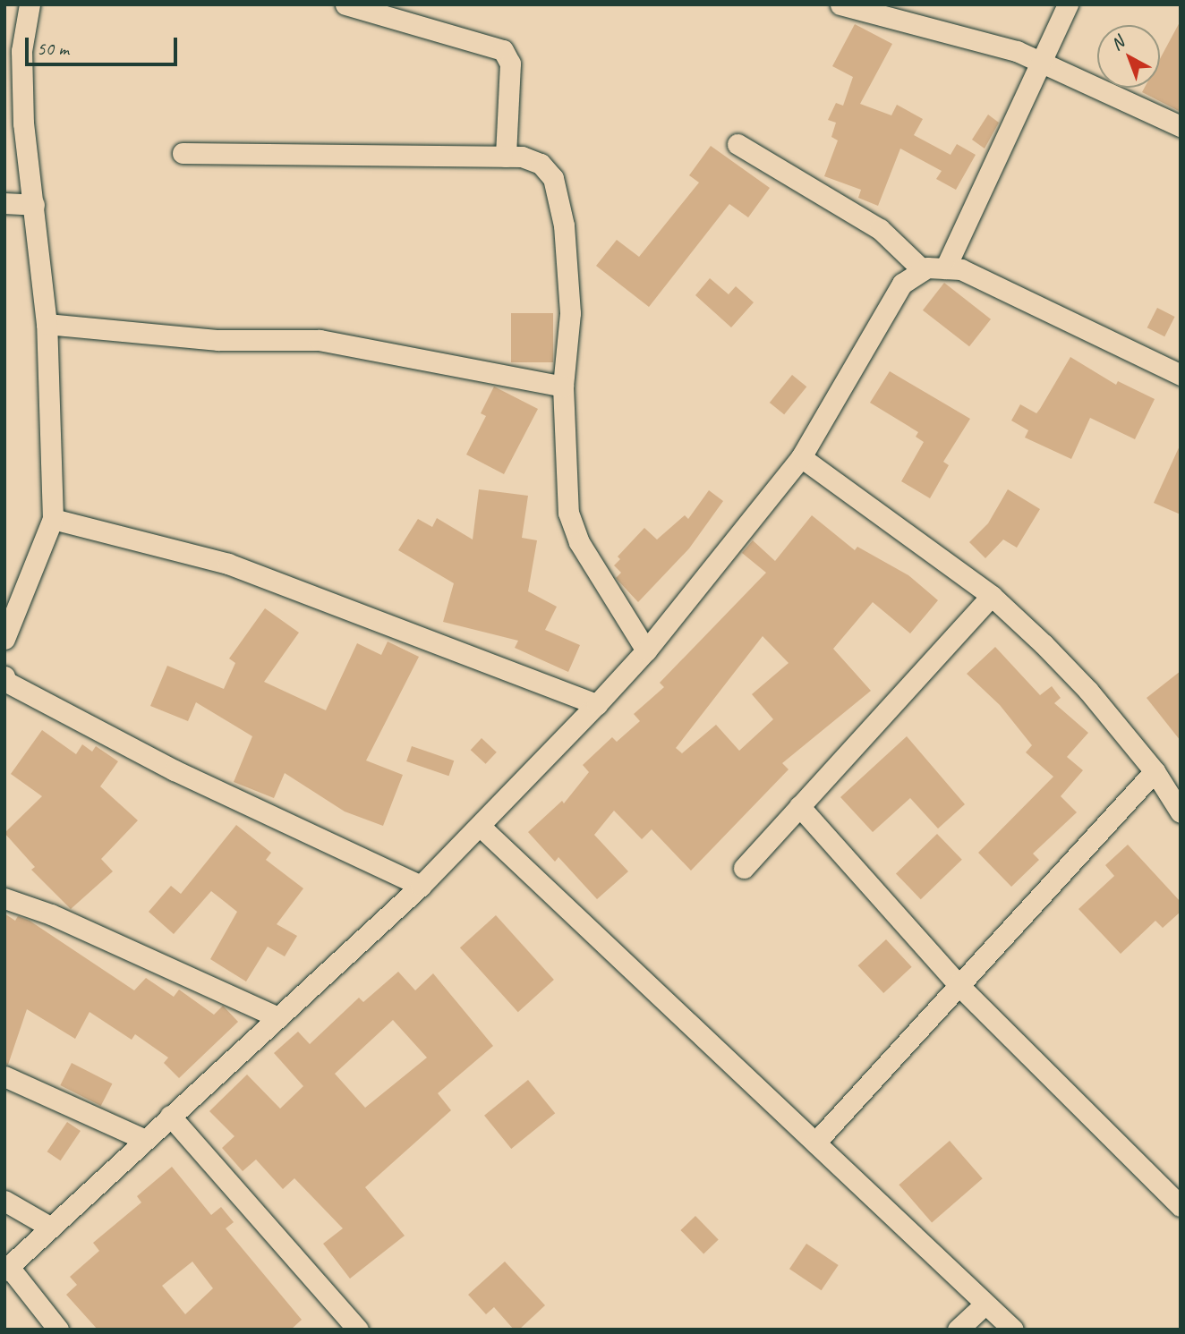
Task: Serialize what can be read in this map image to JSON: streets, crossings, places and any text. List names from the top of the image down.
{
  "scale_bar": "50 m",
  "north": "top left"
}
